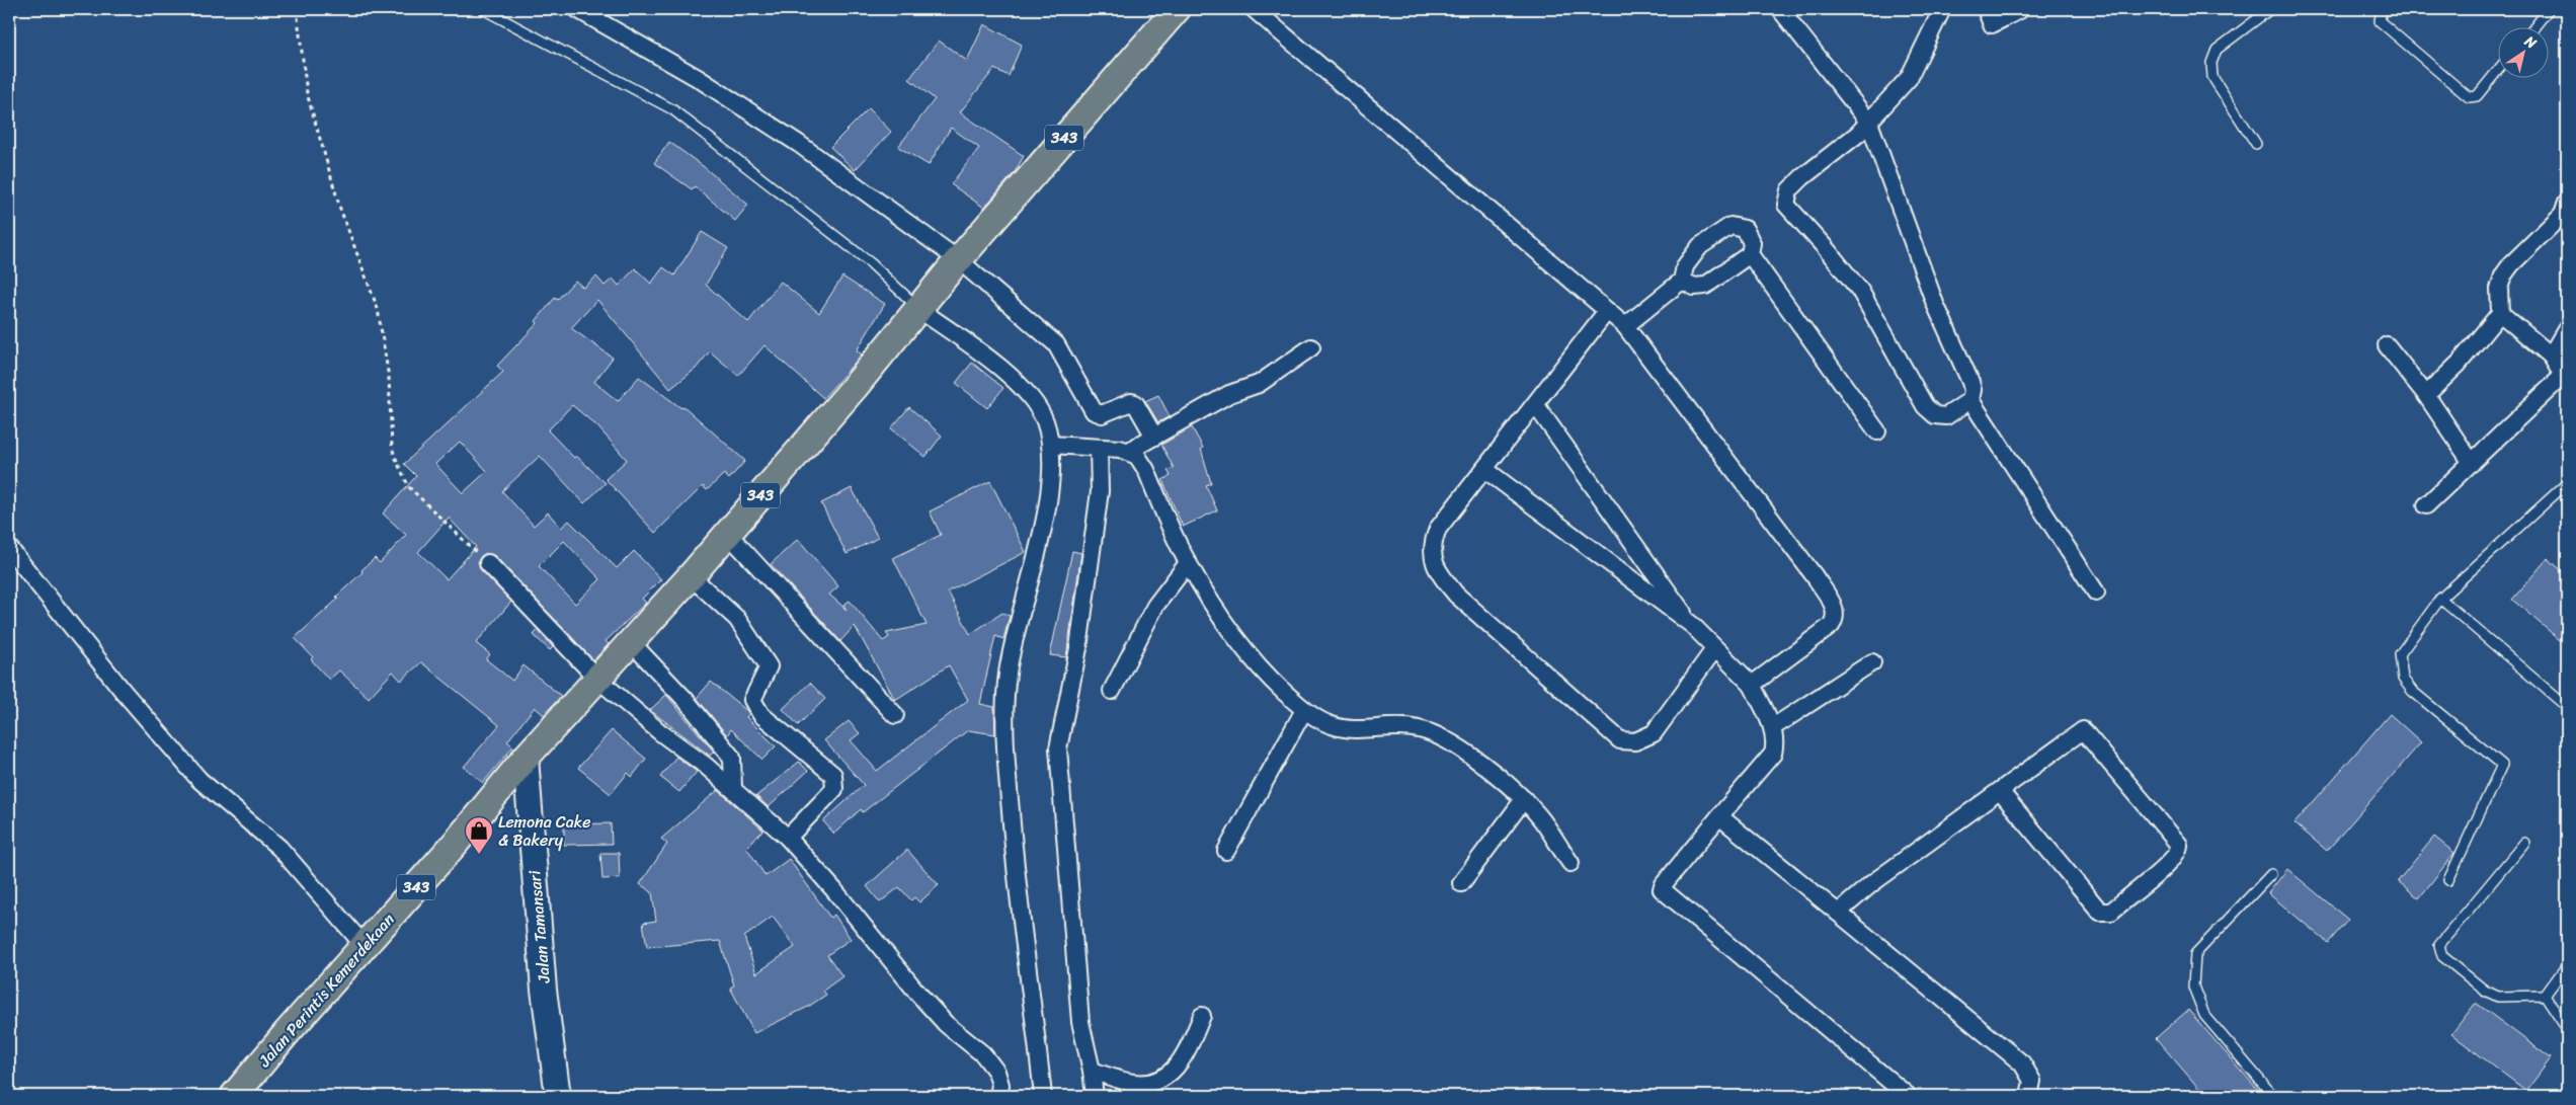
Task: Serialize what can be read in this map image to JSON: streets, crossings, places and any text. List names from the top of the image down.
{
  "streets": {
    "main road": ["343", "Jalan Tamansari", "Jalan Perintis Kemerdekaan"]
  },
  "crossings": [
    ["343", "Jalan Perintis Kemerdekaan"],
    ["Jalan Tamansari", "Jalan Perintis Kemerdekaan"]
  ],
  "places": {
    "shop": ["Lemona Cake & Bakery"]
  },
  "north": "top right"
}
